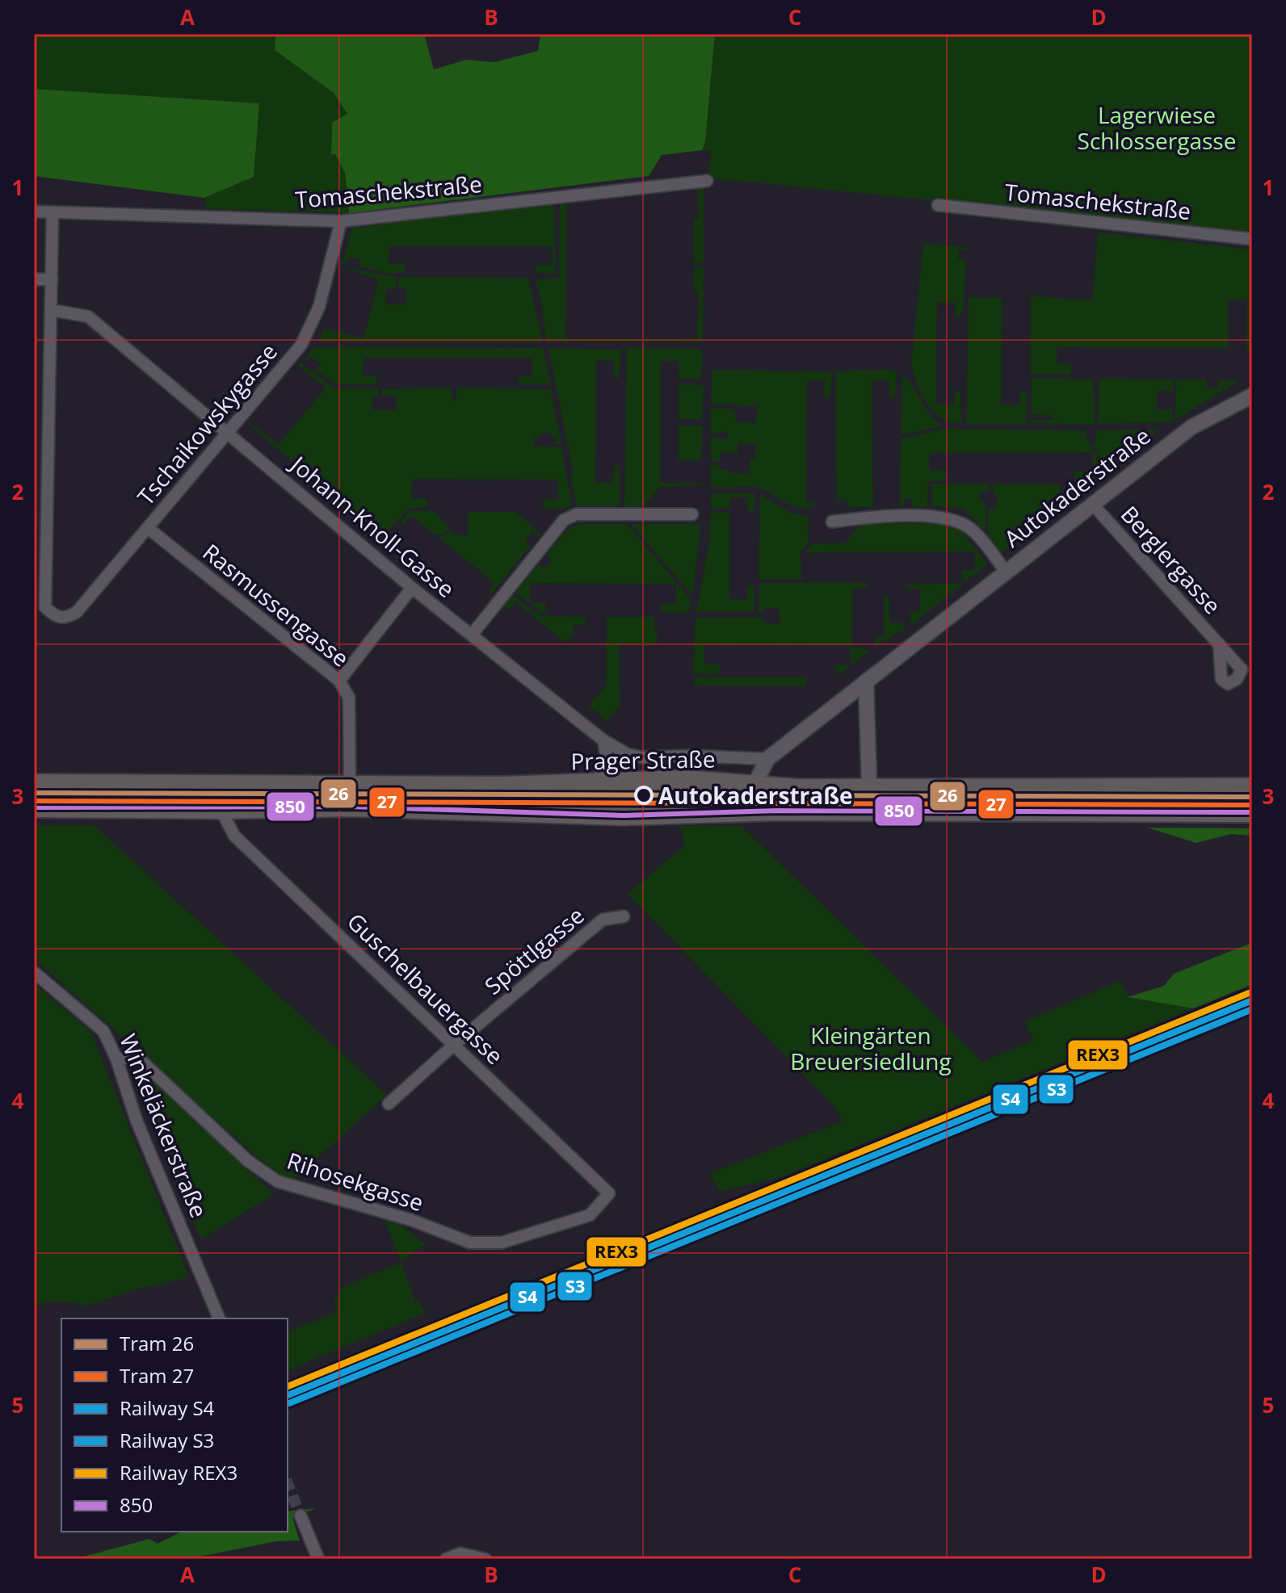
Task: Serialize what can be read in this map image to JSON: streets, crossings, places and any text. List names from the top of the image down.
{
  "streets": {
    "main road": ["Prager Straße"],
    "street": [
      "Tomaschekstraße",
      "Tschaikowskygasse",
      "Autokaderstraße",
      "Johann-Knoll-Gasse",
      "Berglergasse",
      "Rasmussengasse",
      "Spöttlgasse",
      "Guschelbauergasse",
      "Winkeläckerstraße",
      "Rihosekgasse"
    ]
  },
  "crossings": [
    ["Tomaschekstraße", "Tschaikowskygasse"],
    ["Tschaikowskygasse", "Johann-Knoll-Gasse"],
    ["Tschaikowskygasse", "Rasmussengasse"],
    ["Autokaderstraße", "Berglergasse"],
    ["Autokaderstraße", "Prager Straße"],
    ["Johann-Knoll-Gasse", "Prager Straße"],
    ["Rasmussengasse", "Prager Straße"],
    ["Prager Straße", "Guschelbauergasse"],
    ["Spöttlgasse", "Guschelbauergasse"],
    ["Guschelbauergasse", "Rihosekgasse"],
    ["Winkeläckerstraße", "Rihosekgasse"]
  ],
  "parks": ["Lagerwiese Schlossergasse", "Kleingärten Breuersiedlung"],
  "places": ["Autokaderstraße"],
  "lines": [
    "tram line 26",
    "tram line 27",
    "transit line 850",
    "rail line REX3",
    "rail line S4",
    "rail line S3"
  ],
  "legend": [
    "Tram 26",
    "Tram 27",
    "Railway S4",
    "Railway S3",
    "Railway REX3",
    "850"
  ],
  "grid": {
    "columns": [
      "A",
      "B",
      "C",
      "D"
    ],
    "rows": [
      "1",
      "2",
      "3",
      "4",
      "5"
    ]
  }
}
